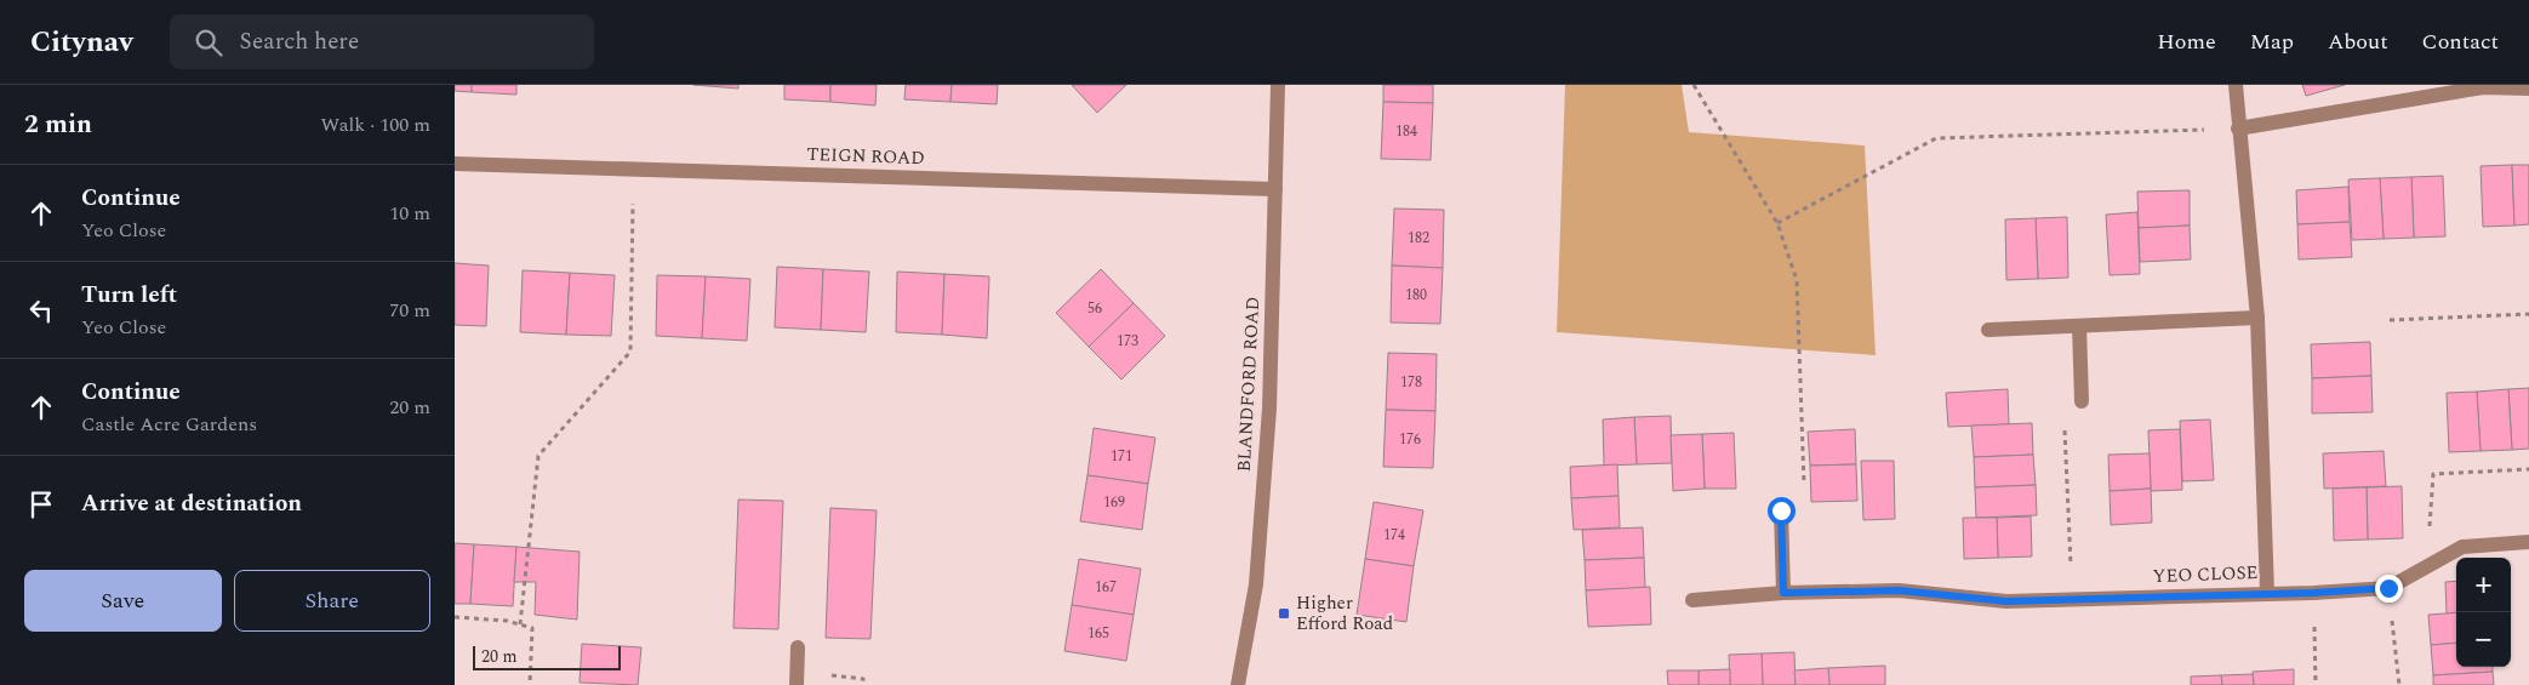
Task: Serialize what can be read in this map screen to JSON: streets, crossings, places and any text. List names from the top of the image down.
{
  "streets": {
    "street": ["TEIGN ROAD", "BLANDFORD ROAD", "YEO CLOSE"]
  },
  "crossings": [
    ["TEIGN ROAD", "BLANDFORD ROAD"]
  ],
  "places": {
    "transit": ["Higher Efford Road"]
  },
  "house_numbers": [
    "184",
    "182",
    "180",
    "56",
    "173",
    "178",
    "176",
    "171",
    "169",
    "174",
    "167",
    "165"
  ],
  "scale_bar": "20 m",
  "page": {
    "header": "Citynav",
    "search": "Search here",
    "nav": [
      "Home",
      "Map",
      "About",
      "Contact"
    ],
    "heading": ["2 min", "Walk · 100 m"],
    "list": [
      ["Continue", "Yeo Close", "10 m"],
      ["Turn left", "Yeo Close", "70 m"],
      ["Continue", "Castle Acre Gardens", "20 m"],
      "Arrive at destination"
    ],
    "buttons": ["Save", "Share"],
    "map_buttons": ["+", "−"],
    "scale": "20 m"
  }
}
